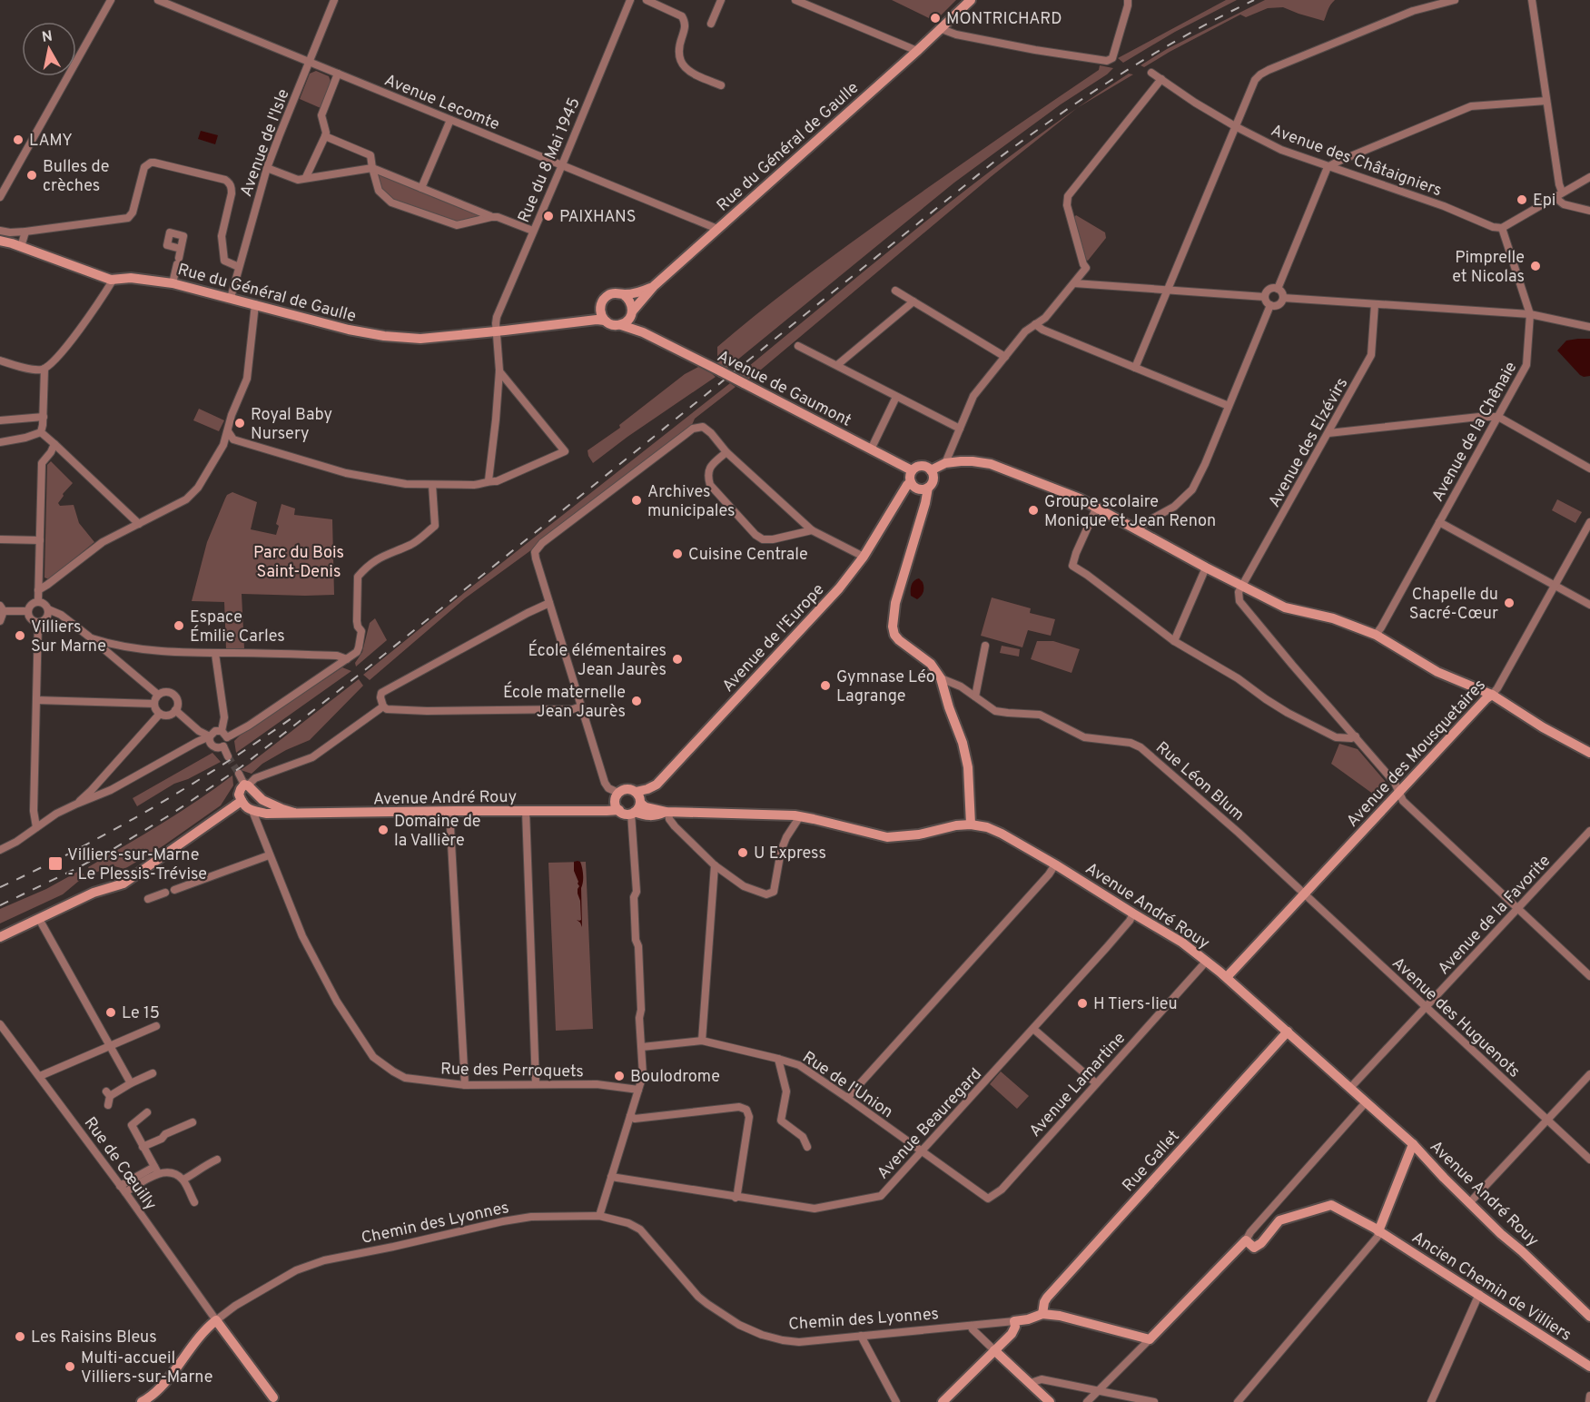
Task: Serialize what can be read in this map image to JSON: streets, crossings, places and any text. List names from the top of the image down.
{
  "streets": {
    "street": [
      "Avenue Lecomte",
      "Avenue de l'Isle",
      "Rue du Général de Gaulle",
      "Rue du 8 Mai 1945",
      "Avenue des Châtaigniers",
      "Avenue de Gaumont",
      "Avenue de la Chênaie",
      "Avenue des Elzévirs",
      "Avenue de l'Europe",
      "Avenue des Mousquetaires",
      "Rue Léon Blum",
      "Avenue André Rouy",
      "Avenue de la Favorite",
      "Avenue des Huguenots",
      "Rue des Perroquets",
      "Rue de l'Union",
      "Avenue Lamartine",
      "Avenue Beauregard",
      "Rue Gallet",
      "Rue de Cœuilly",
      "Chemin des Lyonnes",
      "Ancien Chemin de Villiers"
    ]
  },
  "crossings": [
    ["Avenue Lecomte", "Avenue de l'Isle"],
    ["Avenue Lecomte", "Rue du Général de Gaulle"],
    ["Avenue Lecomte", "Rue du 8 Mai 1945"],
    ["Avenue de l'Isle", "Rue du Général de Gaulle"],
    ["Rue du Général de Gaulle", "Rue du 8 Mai 1945"],
    ["Rue du Général de Gaulle", "Avenue de Gaumont"],
    ["Avenue des Châtaigniers", "Avenue de la Chênaie"],
    ["Avenue de Gaumont", "Avenue de l'Europe"],
    ["Avenue de l'Europe", "Avenue André Rouy"],
    ["Avenue des Mousquetaires", "Rue Léon Blum"],
    ["Avenue des Mousquetaires", "Avenue André Rouy"],
    ["Avenue des Mousquetaires", "Avenue des Huguenots"],
    ["Rue Léon Blum", "Avenue des Huguenots"],
    ["Avenue André Rouy", "Avenue de la Favorite"],
    ["Avenue André Rouy", "Rue des Perroquets"],
    ["Avenue André Rouy", "Avenue Lamartine"],
    ["Avenue André Rouy", "Avenue Beauregard"],
    ["Avenue André Rouy", "Rue Gallet"],
    ["Avenue de la Favorite", "Avenue des Huguenots"],
    ["Rue de l'Union", "Avenue Lamartine"],
    ["Rue de l'Union", "Avenue Beauregard"],
    ["Rue Gallet", "Chemin des Lyonnes"],
    ["Rue de Cœuilly", "Chemin des Lyonnes"]
  ],
  "parks": ["Parc du Bois Saint-Denis"],
  "places": {
    "other": [
      "MONTRICHARD",
      "LAMY",
      "Bulles de crèches",
      "Epi",
      "PAIXHANS",
      "Pimprelle et Nicolas",
      "Royal Baby Nursery",
      "Archives municipales",
      "Groupe scolaire Monique et Jean Renon",
      "Cuisine Centrale",
      "Chapelle du Sacré-Cœur",
      "Espace Émilie Carles",
      "Villiers Sur Marne",
      "École élémentaires Jean Jaurès",
      "Gymnase Léo Lagrange",
      "École maternelle Jean Jaurès",
      "Domaine de la Vallière",
      "U Express",
      "H Tiers-lieu",
      "Le 15",
      "Boulodrome",
      "Les Raisins Bleus",
      "Multi-accueil Villiers-sur-Marne"
    ],
    "transit": ["Villiers-sur-Marne - Le Plessis-Trévise"]
  },
  "north": "top"
}
